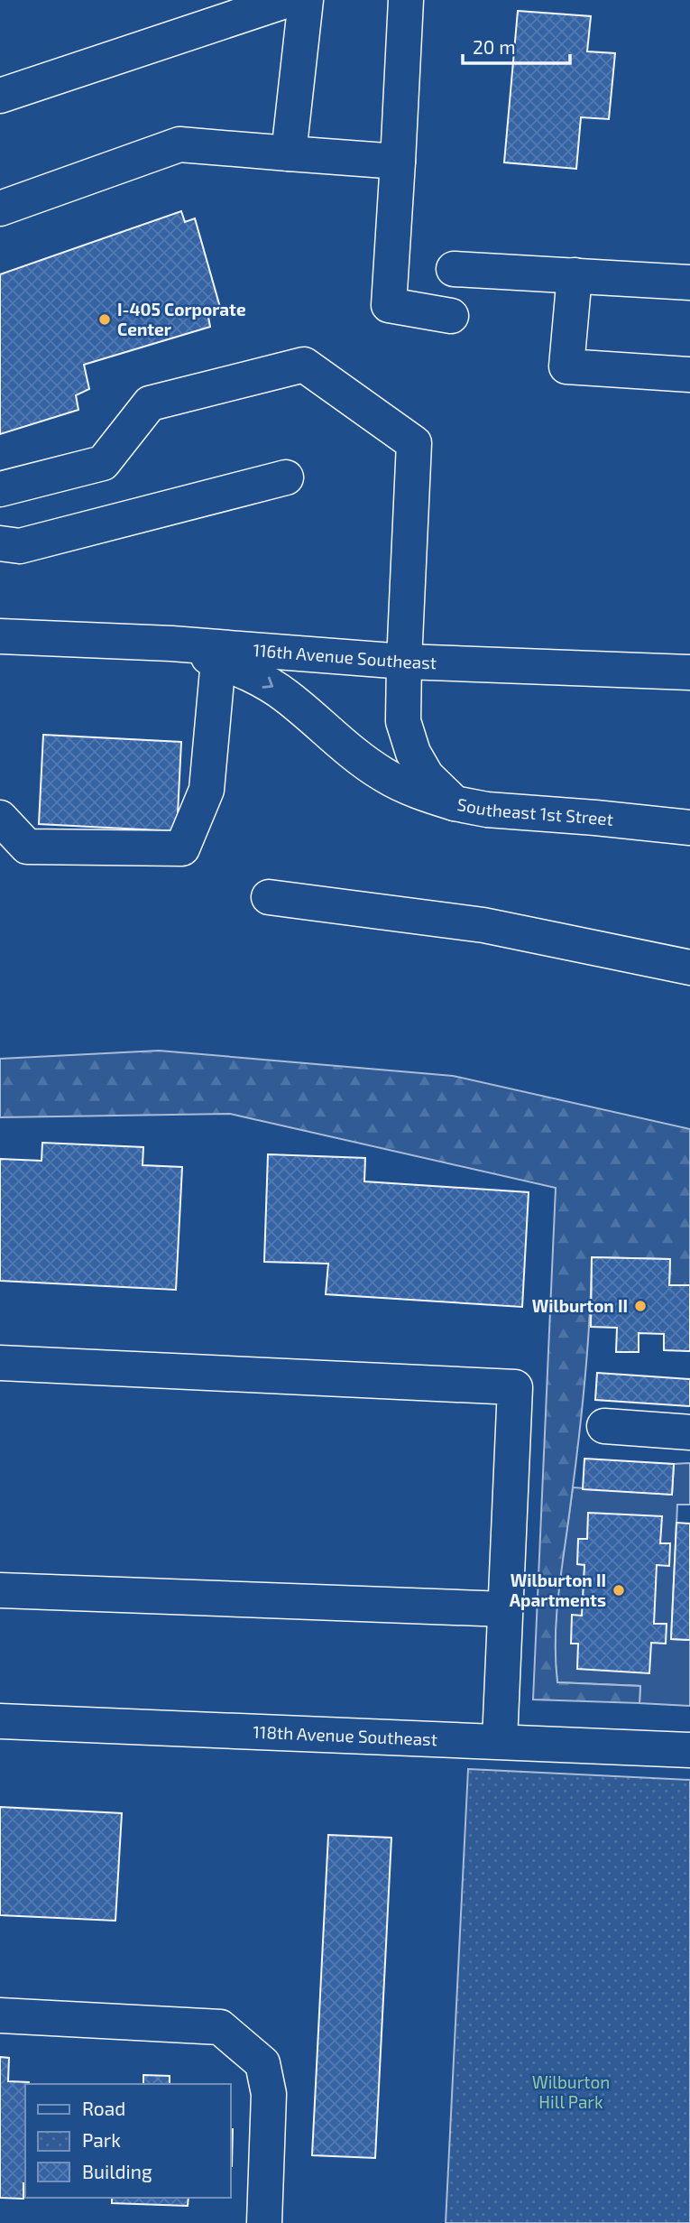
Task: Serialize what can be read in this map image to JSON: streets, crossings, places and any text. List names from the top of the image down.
{
  "streets": {
    "street": ["116th Avenue Southeast", "Southeast 1st Street", "118th Avenue Southeast"]
  },
  "crossings": [
    ["116th Avenue Southeast", "Southeast 1st Street"]
  ],
  "parks": ["Wilburton Hill Park"],
  "places": ["I-405 Corporate Center", "Wilburton II", "Wilburton II Apartments"],
  "legend": ["Road", "Park", "Building"],
  "scale_bar": "20 m"
}
